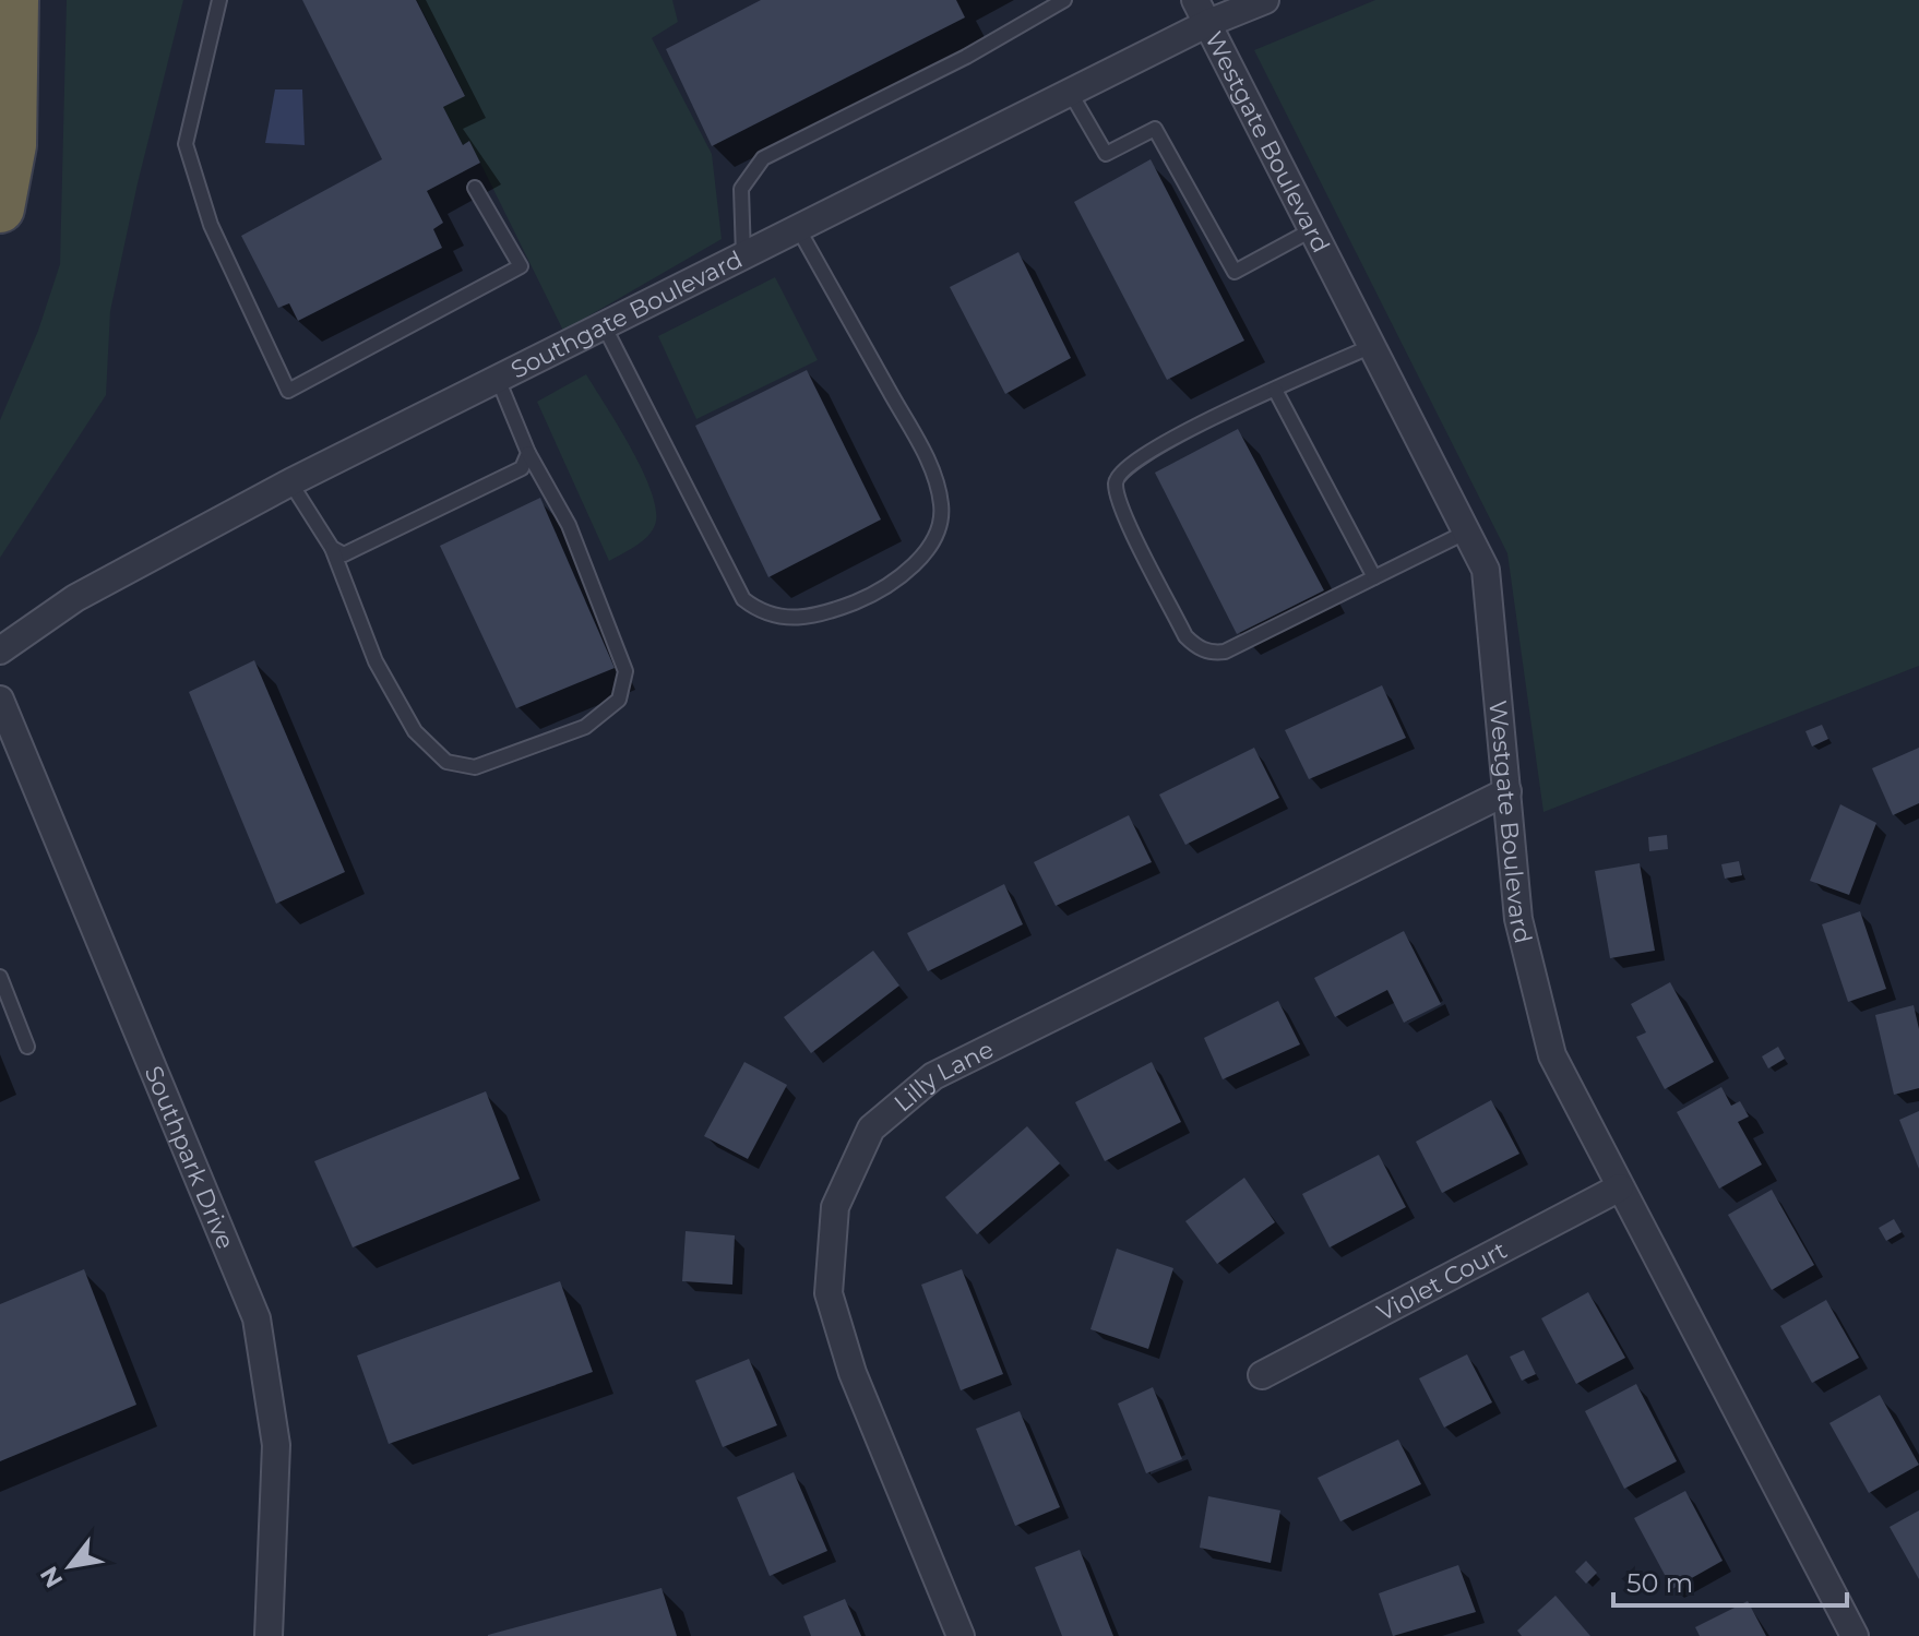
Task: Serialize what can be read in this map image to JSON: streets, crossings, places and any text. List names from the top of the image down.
{
  "streets": {
    "street": [
      "Westgate Boulevard",
      "Southgate Boulevard",
      "Lilly Lane",
      "Southpark Drive",
      "Violet Court"
    ]
  },
  "crossings": [
    ["Westgate Boulevard", "Southgate Boulevard"],
    ["Westgate Boulevard", "Lilly Lane"],
    ["Westgate Boulevard", "Violet Court"]
  ],
  "scale_bar": "50 m",
  "north": "bottom left"
}
